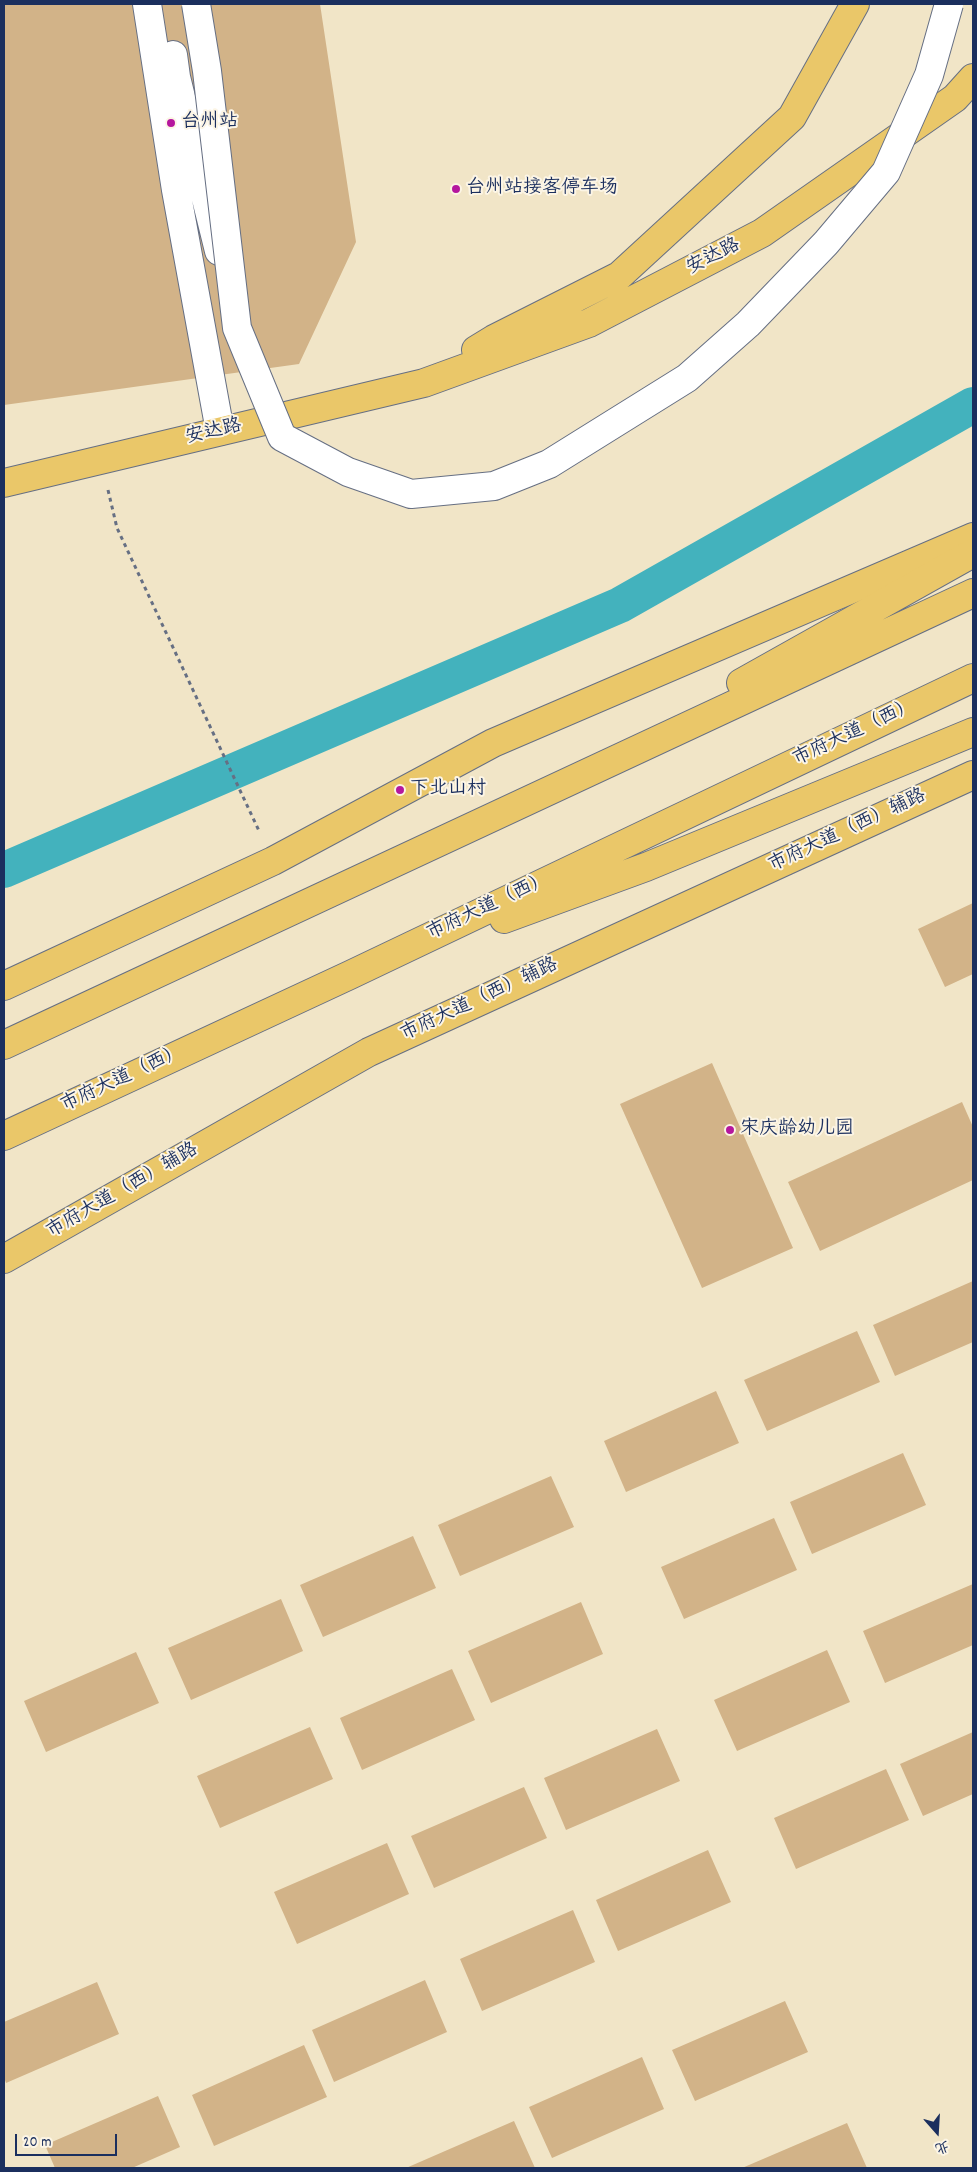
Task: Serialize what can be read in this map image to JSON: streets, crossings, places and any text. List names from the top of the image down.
{
  "streets": {
    "main road": ["安达路", "市府大道（西）", "市府大道（西）辅路"]
  },
  "places": [
    "台州站",
    "台州站接客停车场",
    "下北山村",
    "宋庆龄幼儿园"
  ],
  "scale_bar": "20 m",
  "north": "bottom"
}
